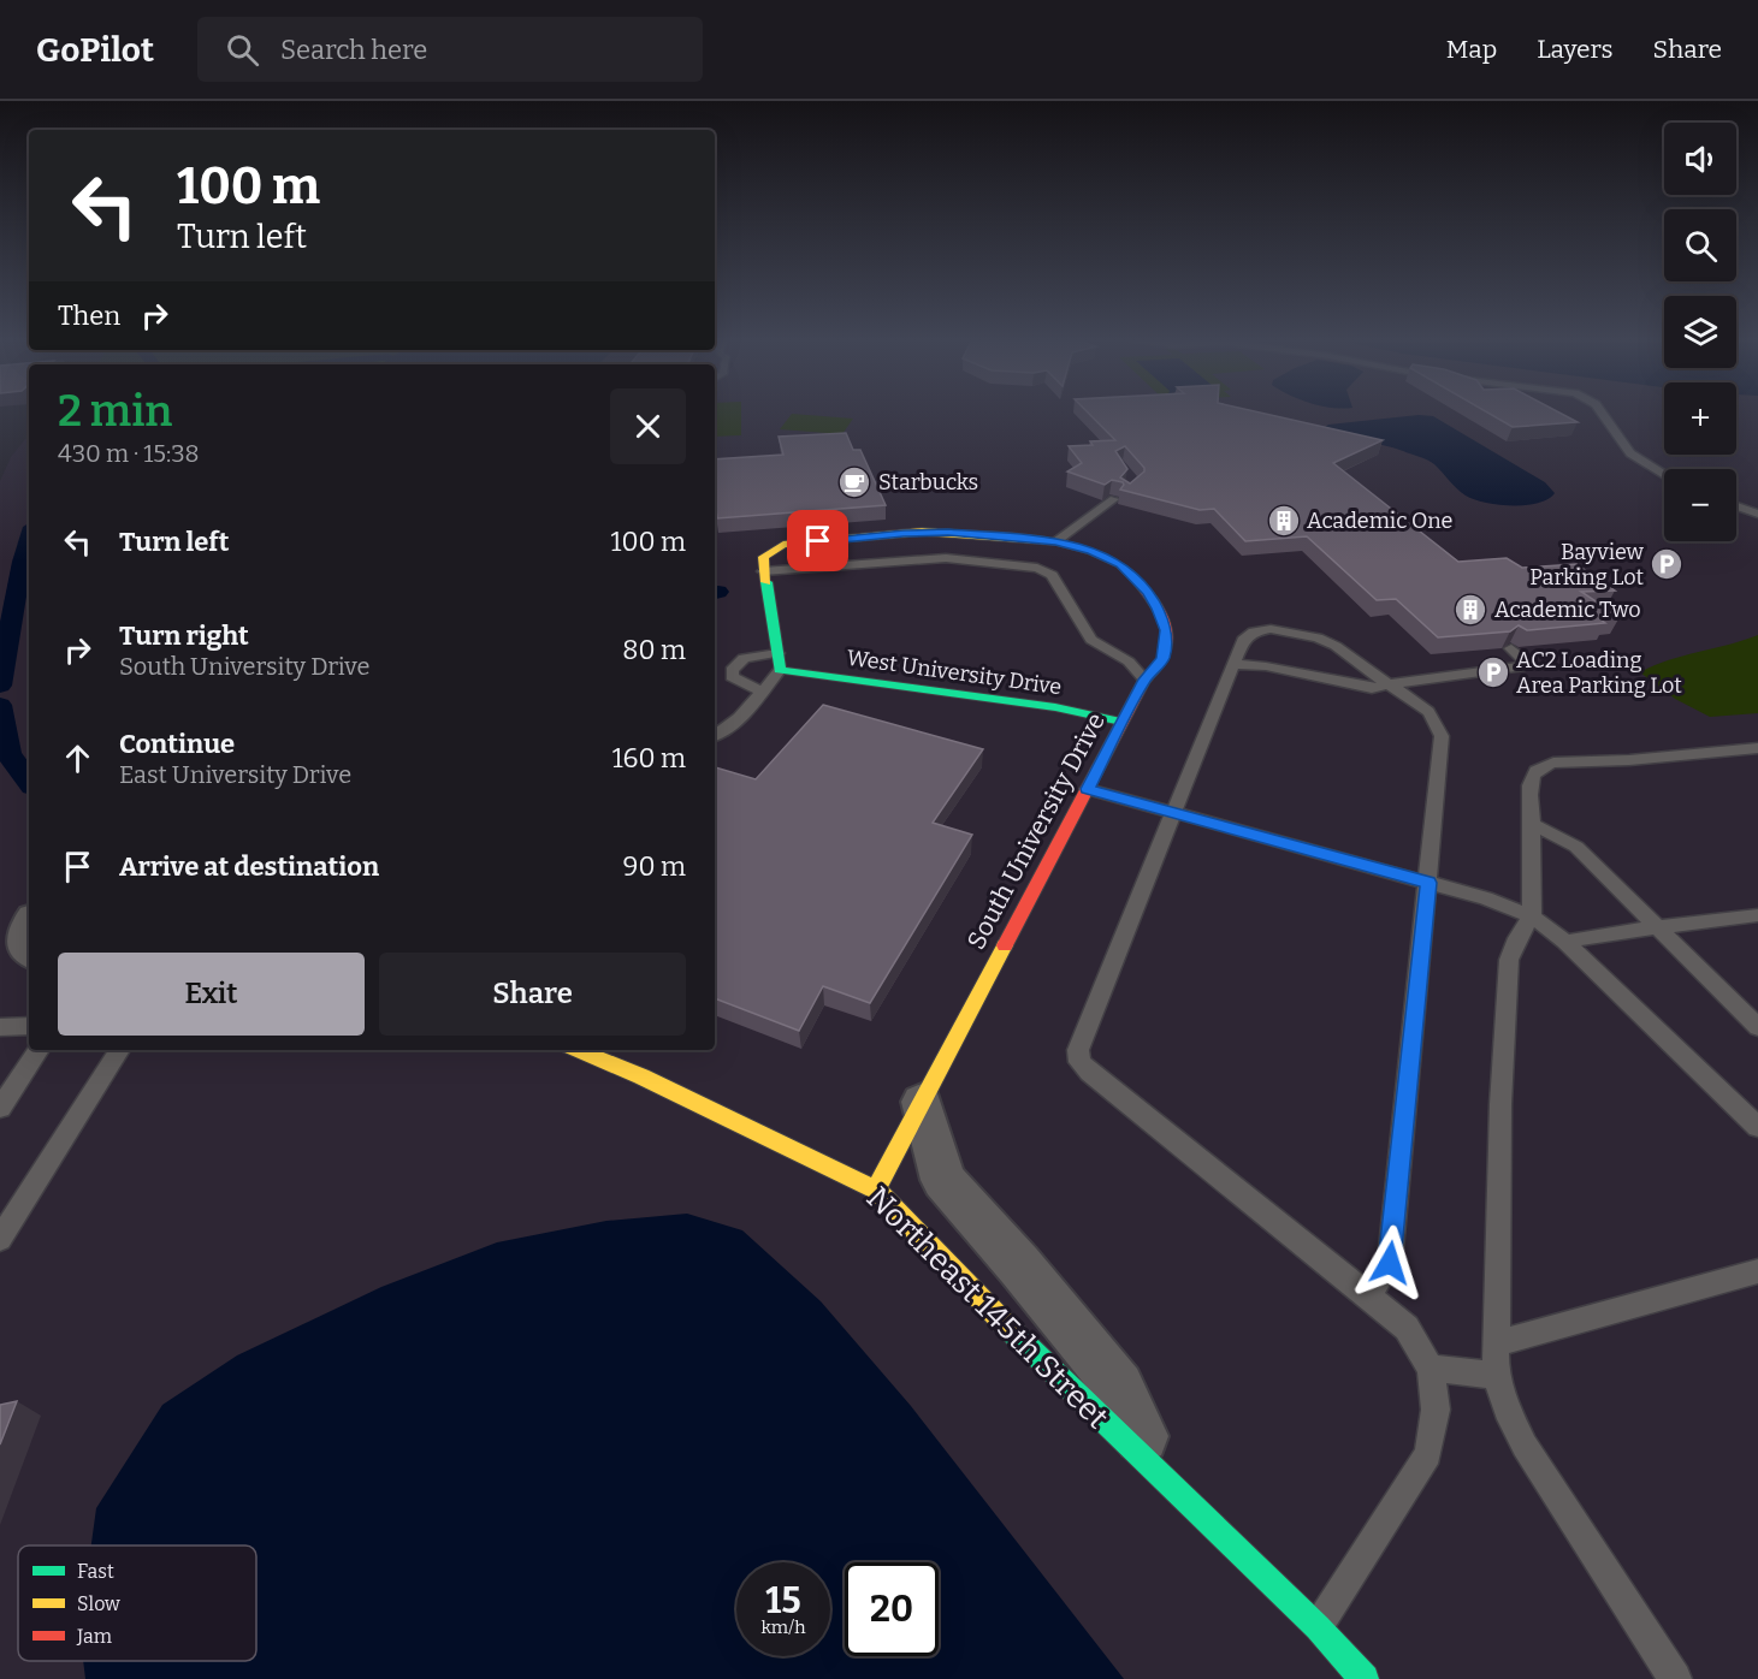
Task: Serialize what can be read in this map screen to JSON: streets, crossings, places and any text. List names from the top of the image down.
{
  "streets": {
    "street": ["West University Drive", "South University Drive", "Northeast 145th Street"]
  },
  "crossings": [
    ["West University Drive", "South University Drive"],
    ["South University Drive", "Northeast 145th Street"]
  ],
  "places": {
    "cafe": ["Starbucks"],
    "building": ["Academic One", "Academic Two"],
    "parking": ["Bayview Parking Lot", "AC2 Loading Area Parking Lot"]
  },
  "legend": ["Fast", "Slow", "Jam"],
  "page": {
    "header": "GoPilot",
    "search": "Search here",
    "nav": ["Map", "Layers", "Share"],
    "map_buttons": ["+", "−"],
    "turn": ["100 m", "Turn left"],
    "then": "Then",
    "heading": ["2 min", "430 m · 15:38"],
    "list": [
      {
        "name": "Turn left",
        "value": "100 m"
      },
      {
        "name": "Turn right",
        "note": "South University Drive",
        "value": "80 m"
      },
      {
        "name": "Continue",
        "note": "East University Drive",
        "value": "160 m"
      },
      {
        "name": "Arrive at destination",
        "value": "90 m"
      }
    ],
    "buttons": ["Exit", "Share"],
    "speed": "15 km/h",
    "limit": "20"
  }
}
